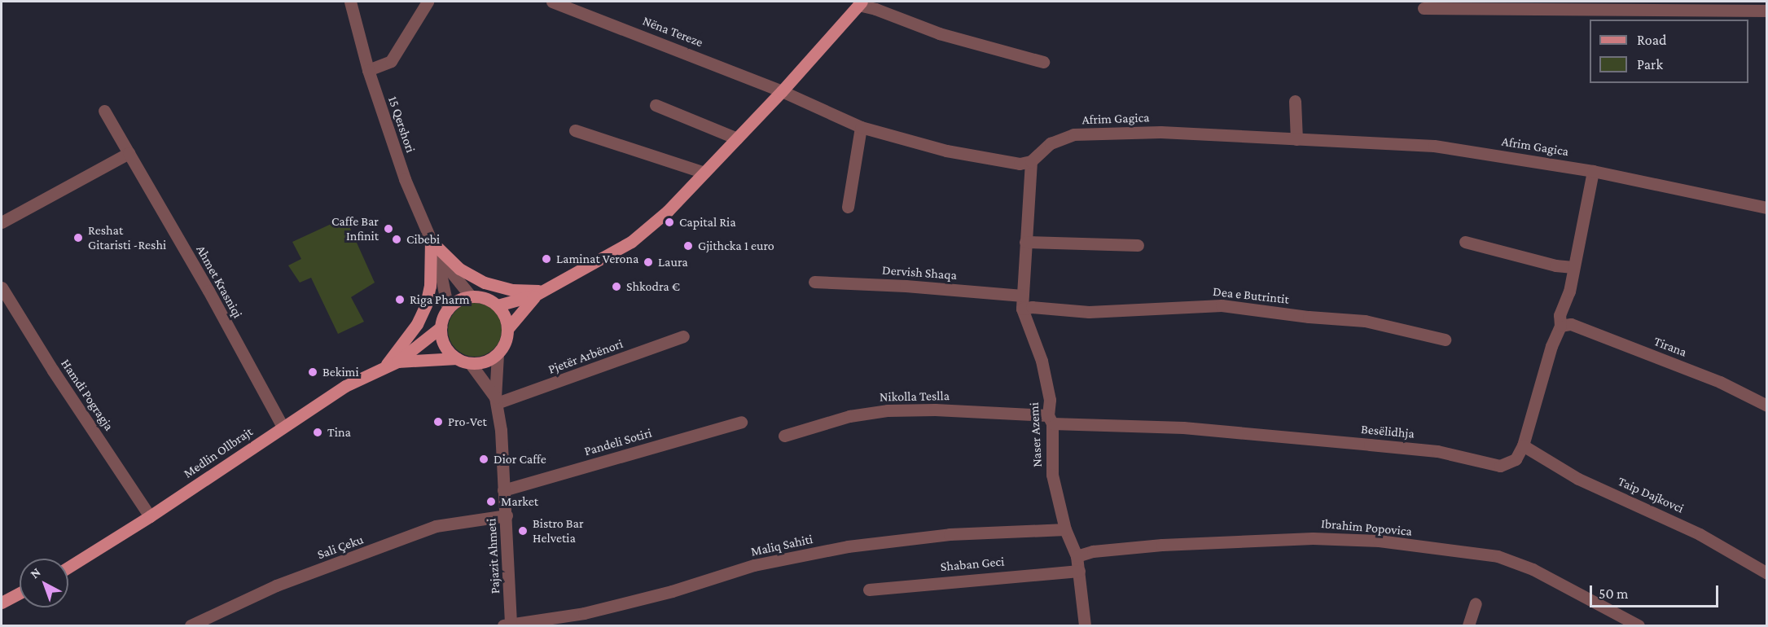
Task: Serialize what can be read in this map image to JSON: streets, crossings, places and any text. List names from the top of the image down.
{
  "streets": {
    "main road": ["Medlin Ollbrajt"],
    "street": [
      "Nëna Tereze",
      "Afrim Gagica",
      "15 Qershori",
      "Dervish Shaqa",
      "Ahmet Krasniqi",
      "Dea e Butrintit",
      "Tirana",
      "Pjetër Arbënori",
      "Hamdi Pogragja",
      "Nikolla Teslla",
      "Besëlidhja",
      "Naser Azemi",
      "Pandeli Sotiri",
      "Taip Dajkovci",
      "Ibrahim Popovica",
      "Maliq Sahiti",
      "Sali Çeku",
      "Pajazit Ahmeti",
      "Shaban Geci"
    ]
  },
  "crossings": [
    ["Afrim Gagica", "Besëlidhja"],
    ["Afrim Gagica", "Naser Azemi"],
    ["15 Qershori", "Medlin Ollbrajt"],
    ["15 Qershori", "Pajazit Ahmeti"],
    ["Dervish Shaqa", "Naser Azemi"],
    ["Ahmet Krasniqi", "Medlin Ollbrajt"],
    ["Dea e Butrintit", "Naser Azemi"],
    ["Tirana", "Besëlidhja"],
    ["Pjetër Arbënori", "Pajazit Ahmeti"],
    ["Hamdi Pogragja", "Medlin Ollbrajt"],
    ["Nikolla Teslla", "Besëlidhja"],
    ["Nikolla Teslla", "Naser Azemi"],
    ["Besëlidhja", "Naser Azemi"],
    ["Besëlidhja", "Taip Dajkovci"],
    ["Naser Azemi", "Ibrahim Popovica"],
    ["Naser Azemi", "Maliq Sahiti"],
    ["Naser Azemi", "Shaban Geci"],
    ["Pandeli Sotiri", "Pajazit Ahmeti"],
    ["Medlin Ollbrajt", "Pajazit Ahmeti"],
    ["Maliq Sahiti", "Pajazit Ahmeti"],
    ["Sali Çeku", "Pajazit Ahmeti"]
  ],
  "places": [
    "Capital Ria",
    "Caffe Bar Infinit",
    "Reshat Gitaristi -Reshi",
    "Cibebi",
    "Gjithcka 1 euro",
    "Laminat Verona",
    "Laura",
    "Shkodra €",
    "Riga Pharm",
    "Bekimi",
    "Pro-Vet",
    "Tina",
    "Dior Caffe",
    "Market",
    "Bistro Bar Helvetia"
  ],
  "legend": ["Road", "Park"],
  "scale_bar": "50 m",
  "north": "top left"
}
